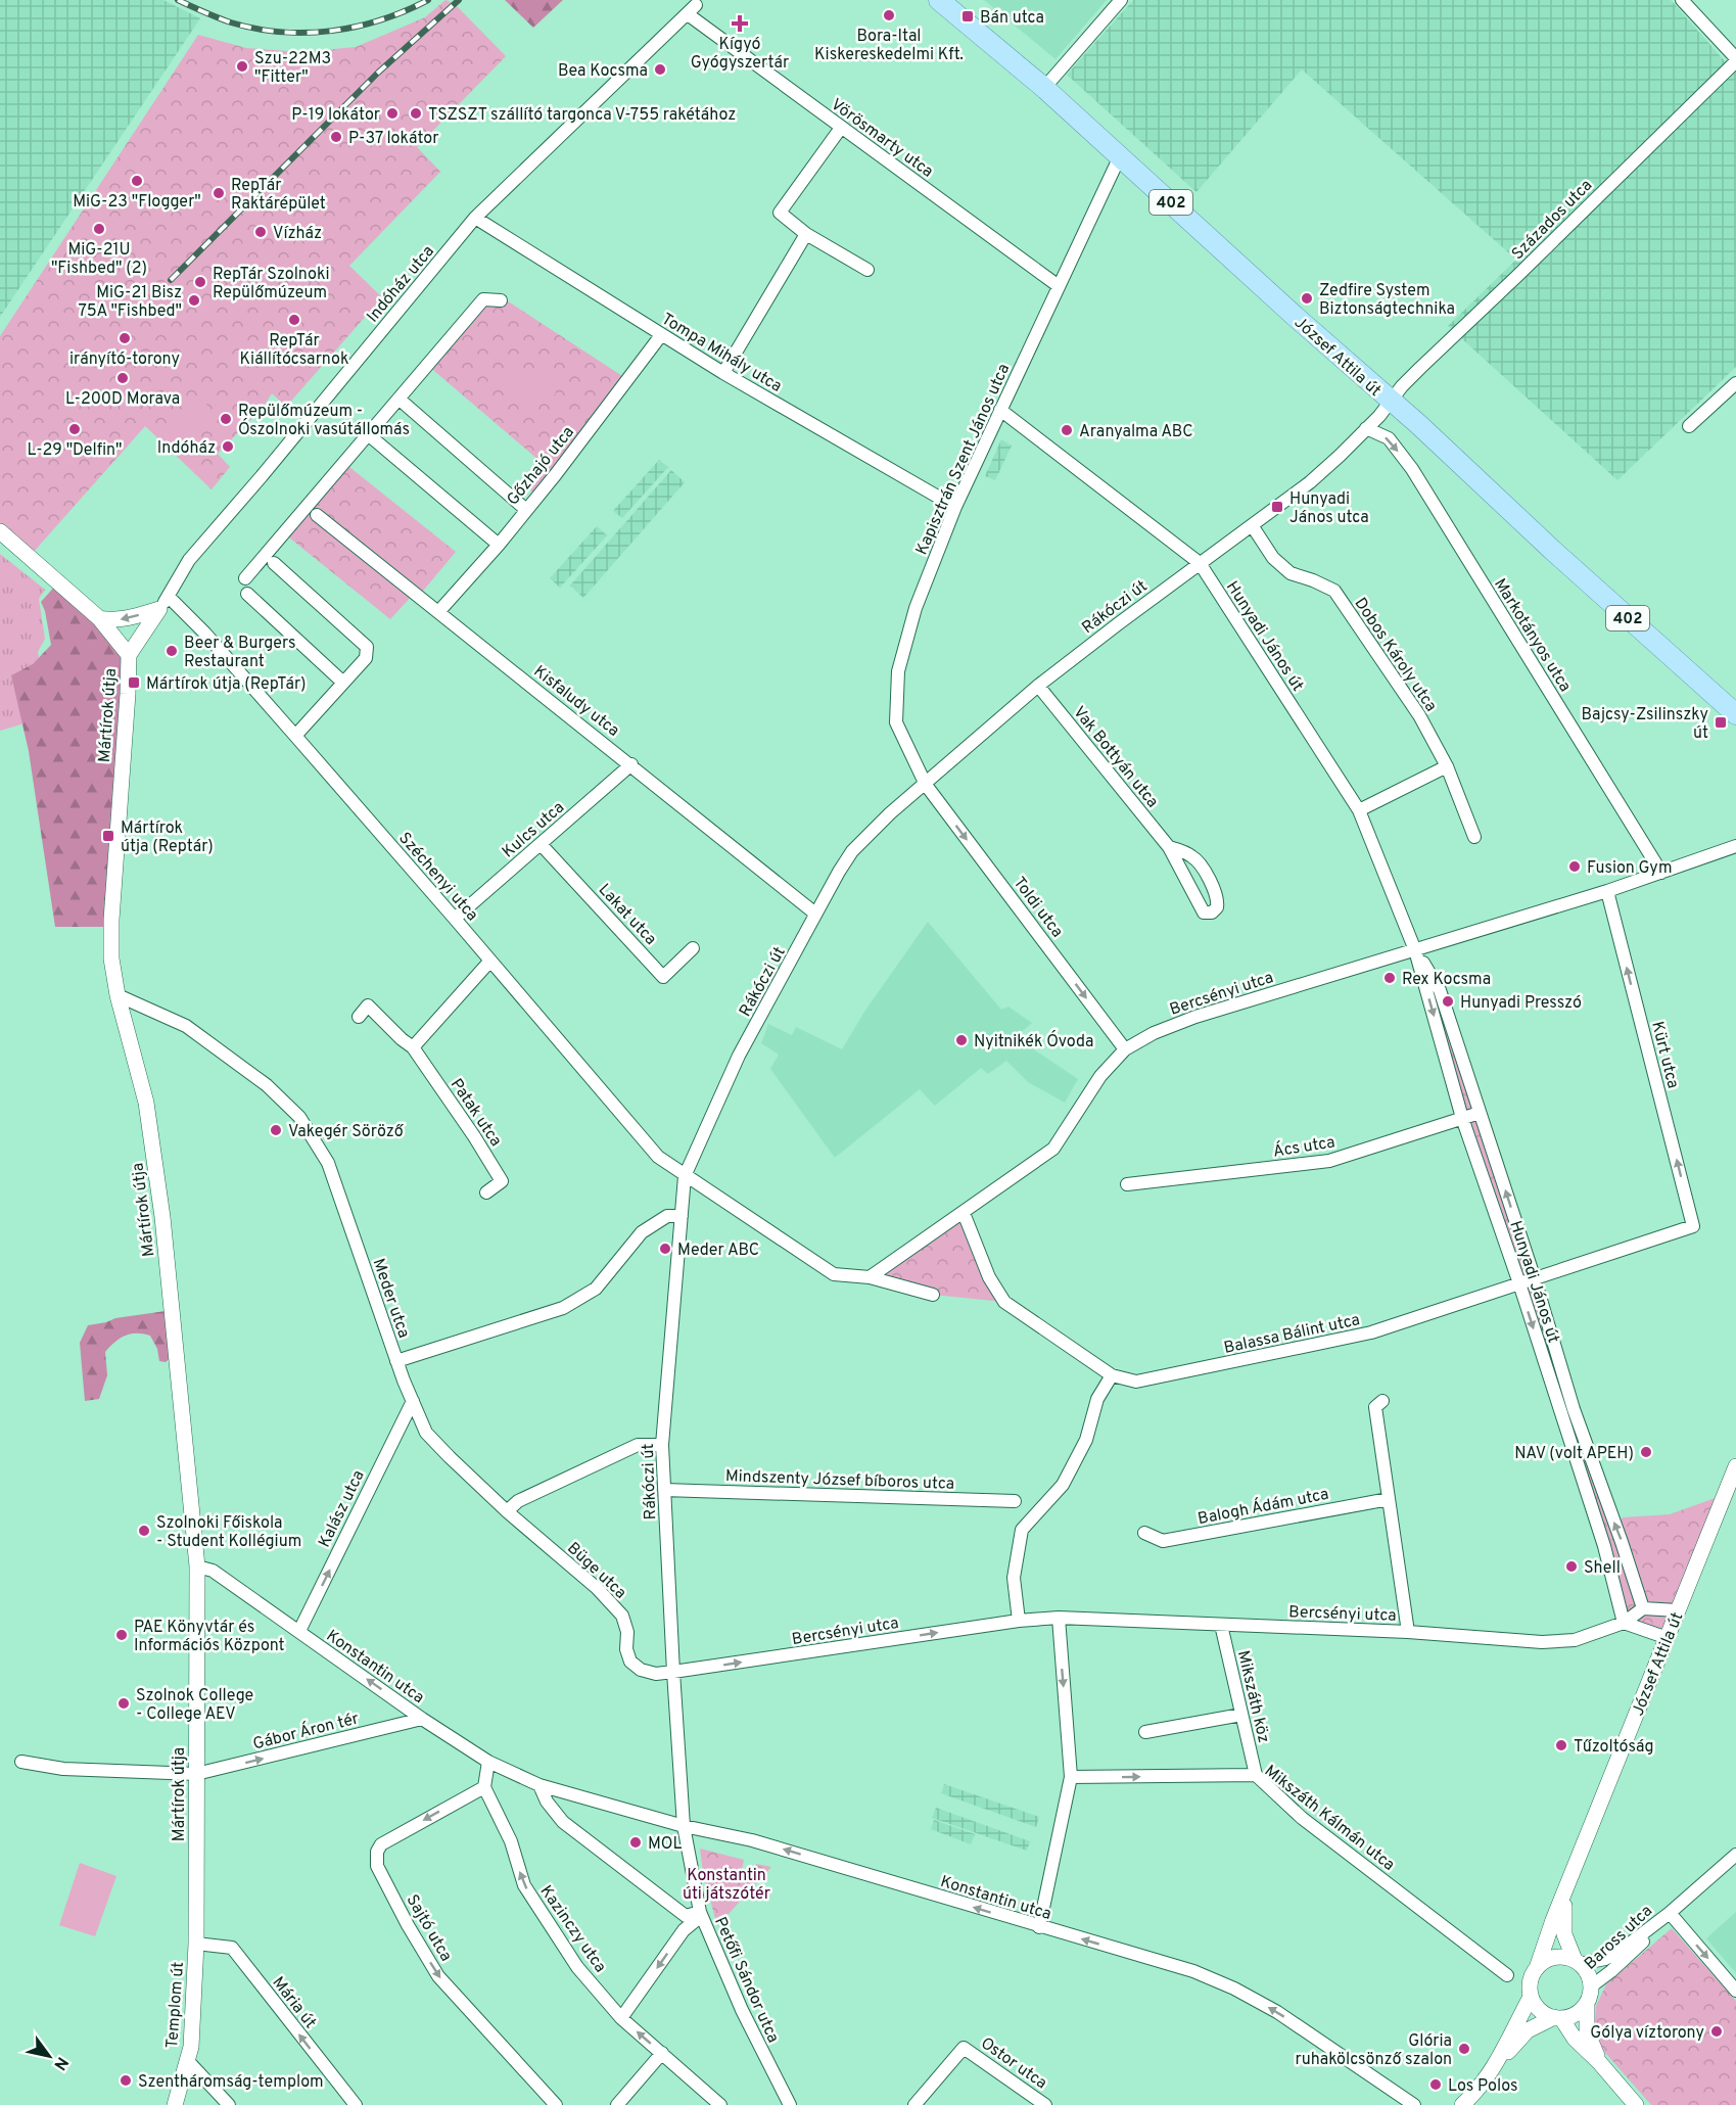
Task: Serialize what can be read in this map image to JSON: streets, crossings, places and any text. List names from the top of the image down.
{
  "streets": {
    "main road": ["402", "József Attila út"],
    "street": [
      "Vörösmarty utca",
      "Százados utca",
      "Indóház utca",
      "Tompa Mihály utca",
      "Kapisztrán Szent János utca",
      "Gőzhajó utca",
      "Rákóczi út",
      "Markotányos utca",
      "Hunyadi János út",
      "Dobos Károly utca",
      "Kisfaludy utca",
      "Mártírok útja",
      "Vak Bottyán utca",
      "Kulcs utca",
      "Széchenyi utca",
      "Toldi utca",
      "Lakat utca",
      "Bercsényi utca",
      "Kürt utca",
      "Patak utca",
      "Ács utca",
      "Meder utca",
      "Balassa Bálint utca",
      "Mindszenty József bíboros utca",
      "Balogh Ádám utca",
      "Kalász utca",
      "Büge utca",
      "Konstantin utca",
      "Mikszáth köz",
      "Gábor Áron tér",
      "Mikszáth Kálmán utca",
      "Sajtó utca",
      "Kazinczy utca",
      "Baross utca",
      "Petőfi Sándor utca",
      "Mária út",
      "Templom út",
      "Ostor utca"
    ]
  },
  "crossings": [
    ["Vörösmarty utca", "Indóház utca"],
    ["Vörösmarty utca", "Kapisztrán Szent János utca"],
    ["Százados utca", "József Attila út"],
    ["Százados utca", "Rákóczi út"],
    ["Indóház utca", "Tompa Mihály utca"],
    ["Indóház utca", "Széchenyi utca"],
    ["Tompa Mihály utca", "Kapisztrán Szent János utca"],
    ["Tompa Mihály utca", "Gőzhajó utca"],
    ["József Attila út", "Kapisztrán Szent János utca"],
    ["József Attila út", "Rákóczi út"],
    ["József Attila út", "Baross utca"],
    ["Kapisztrán Szent János utca", "Rákóczi út"],
    ["Kapisztrán Szent János utca", "Hunyadi János út"],
    ["Kapisztrán Szent János utca", "Toldi utca"],
    ["Gőzhajó utca", "Kisfaludy utca"],
    ["Rákóczi út", "Markotányos utca"],
    ["Rákóczi út", "Hunyadi János út"],
    ["Rákóczi út", "Dobos Károly utca"],
    ["Rákóczi út", "Kisfaludy utca"],
    ["Rákóczi út", "Vak Bottyán utca"],
    ["Rákóczi út", "Széchenyi utca"],
    ["Rákóczi út", "Toldi utca"],
    ["Rákóczi út", "Bercsényi utca"],
    ["Rákóczi út", "Mindszenty József bíboros utca"],
    ["Rákóczi út", "Büge utca"],
    ["Rákóczi út", "Konstantin utca"],
    ["Rákóczi út", "Petőfi Sándor utca"],
    ["Markotányos utca", "Bercsényi utca"],
    ["Hunyadi János út", "Bercsényi utca"],
    ["Hunyadi János út", "Ács utca"],
    ["Hunyadi János út", "Balassa Bálint utca"],
    ["Kisfaludy utca", "Kulcs utca"],
    ["Mártírok útja", "Meder utca"],
    ["Mártírok útja", "Konstantin utca"],
    ["Mártírok útja", "Gábor Áron tér"],
    ["Mártírok útja", "Mária út"],
    ["Mártírok útja", "Templom út"],
    ["Kulcs utca", "Széchenyi utca"],
    ["Kulcs utca", "Lakat utca"],
    ["Toldi utca", "Bercsényi utca"],
    ["Bercsényi utca", "Kürt utca"],
    ["Bercsényi utca", "Balassa Bálint utca"],
    ["Bercsényi utca", "Büge utca"],
    ["Bercsényi utca", "Mikszáth köz"],
    ["Kürt utca", "Balassa Bálint utca"],
    ["Meder utca", "Kalász utca"],
    ["Meder utca", "Büge utca"],
    ["Kalász utca", "Konstantin utca"],
    ["Konstantin utca", "Gábor Áron tér"],
    ["Konstantin utca", "Petőfi Sándor utca"],
    ["Mikszáth köz", "Mikszáth Kálmán utca"],
    ["Sajtó utca", "Kazinczy utca"],
    ["Mária út", "Templom út"]
  ],
  "one_way": [
    "Markotányos utca",
    "Toldi utca",
    "Kürt utca",
    "Kalász utca",
    "Konstantin utca",
    "Gábor Áron tér",
    "Mária út"
  ],
  "parks": ["Konstantin úti játszótér"],
  "places": {
    "other": [
      "Bora-Ital Kiskereskedelmi Kft.",
      "Szu-22M3 \"Fitter\"",
      "Bea Kocsma",
      "P-19 lokátor",
      "TSZSZT szállító targonca V-755 rakétához",
      "P-37 lokátor",
      "MiG-23 \"Flogger\"",
      "RepTár Raktárépület",
      "MiG-21U \"Fishbed\" (2)",
      "Vízház",
      "RepTár Szolnoki Repülőmúzeum",
      "Zedfire System Biztonságtechnika",
      "MiG-21 Bisz 75A \"Fishbed\"",
      "RepTár Kiállítócsarnok",
      "irányító-torony",
      "L-200D Morava",
      "Repülőmúzeum - Ószolnoki vasútállomás",
      "L-29 \"Delfin\"",
      "Aranyalma ABC",
      "Indóház",
      "Beer & Burgers Restaurant",
      "Fusion Gym",
      "Rex Kocsma",
      "Hunyadi Presszó",
      "Nyitnikék Óvoda",
      "Vakegér Söröző",
      "Meder ABC",
      "NAV (volt APEH)",
      "Szolnoki Főiskola - Student Kollégium",
      "Shell",
      "PAE Könyvtár és Információs Központ",
      "Szolnok College - College AEV",
      "Tűzoltóság",
      "MOL",
      "Gólya víztorony",
      "Glória ruhakölcsönző szalon",
      "Szentháromság-templom",
      "Los Polos"
    ],
    "transit": [
      "Bán utca",
      "Hunyadi János utca",
      "Mártírok útja (RepTár)",
      "Bajcsy-Zsilinszky út",
      "Mártírok útja (Reptár)"
    ],
    "health": ["Kígyó Gyógyszertár"]
  },
  "north": "bottom right"
}
